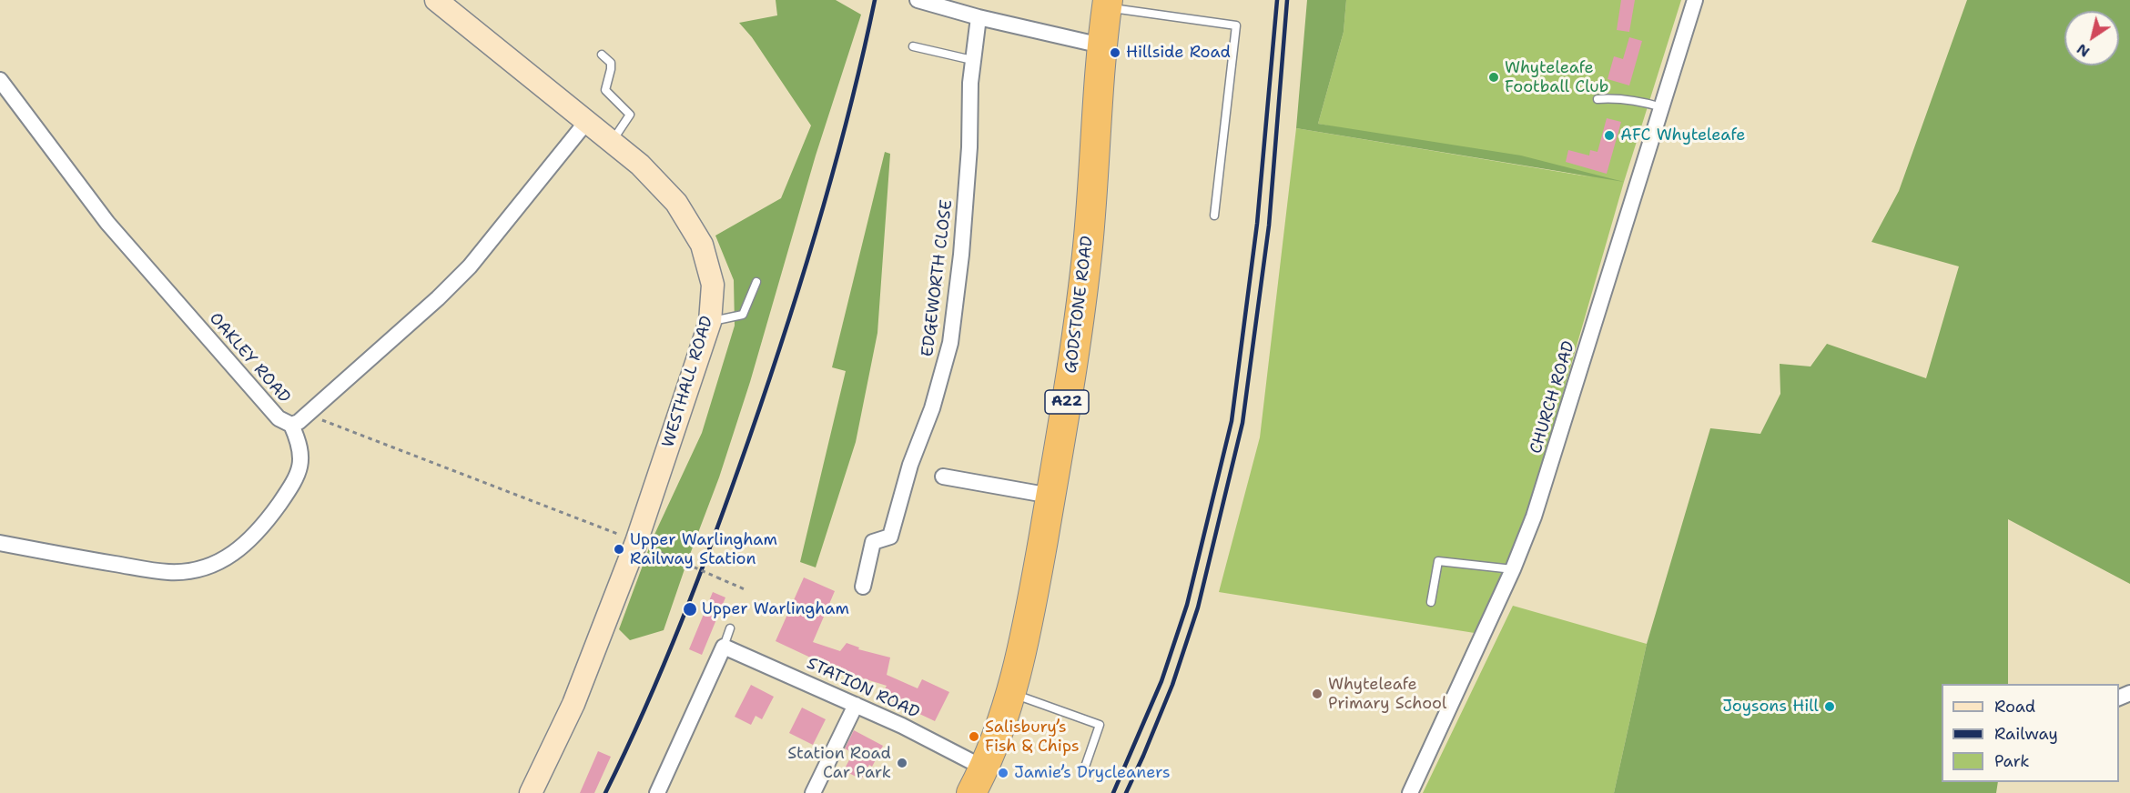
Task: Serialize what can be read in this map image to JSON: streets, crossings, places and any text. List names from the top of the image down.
{
  "streets": {
    "highway": ["GODSTONE ROAD", "A22"],
    "street": [
      "EDGEWORTH CLOSE",
      "OAKLEY ROAD",
      "WESTHALL ROAD",
      "CHURCH ROAD",
      "STATION ROAD"
    ]
  },
  "crossings": [
    ["GODSTONE ROAD", "STATION ROAD"],
    ["OAKLEY ROAD", "WESTHALL ROAD"]
  ],
  "places": [
    "Hillside Road",
    "Whyteleafe Football Club",
    "AFC Whyteleafe",
    "Upper Warlingham Railway Station",
    "Upper Warlingham",
    "Whyteleafe Primary School",
    "Joysons Hill",
    "Salisbury’s Fish & Chips",
    "Station Road Car Park",
    "Jamie’s Drycleaners"
  ],
  "legend": ["Road", "Railway", "Park"],
  "north": "bottom left"
}
